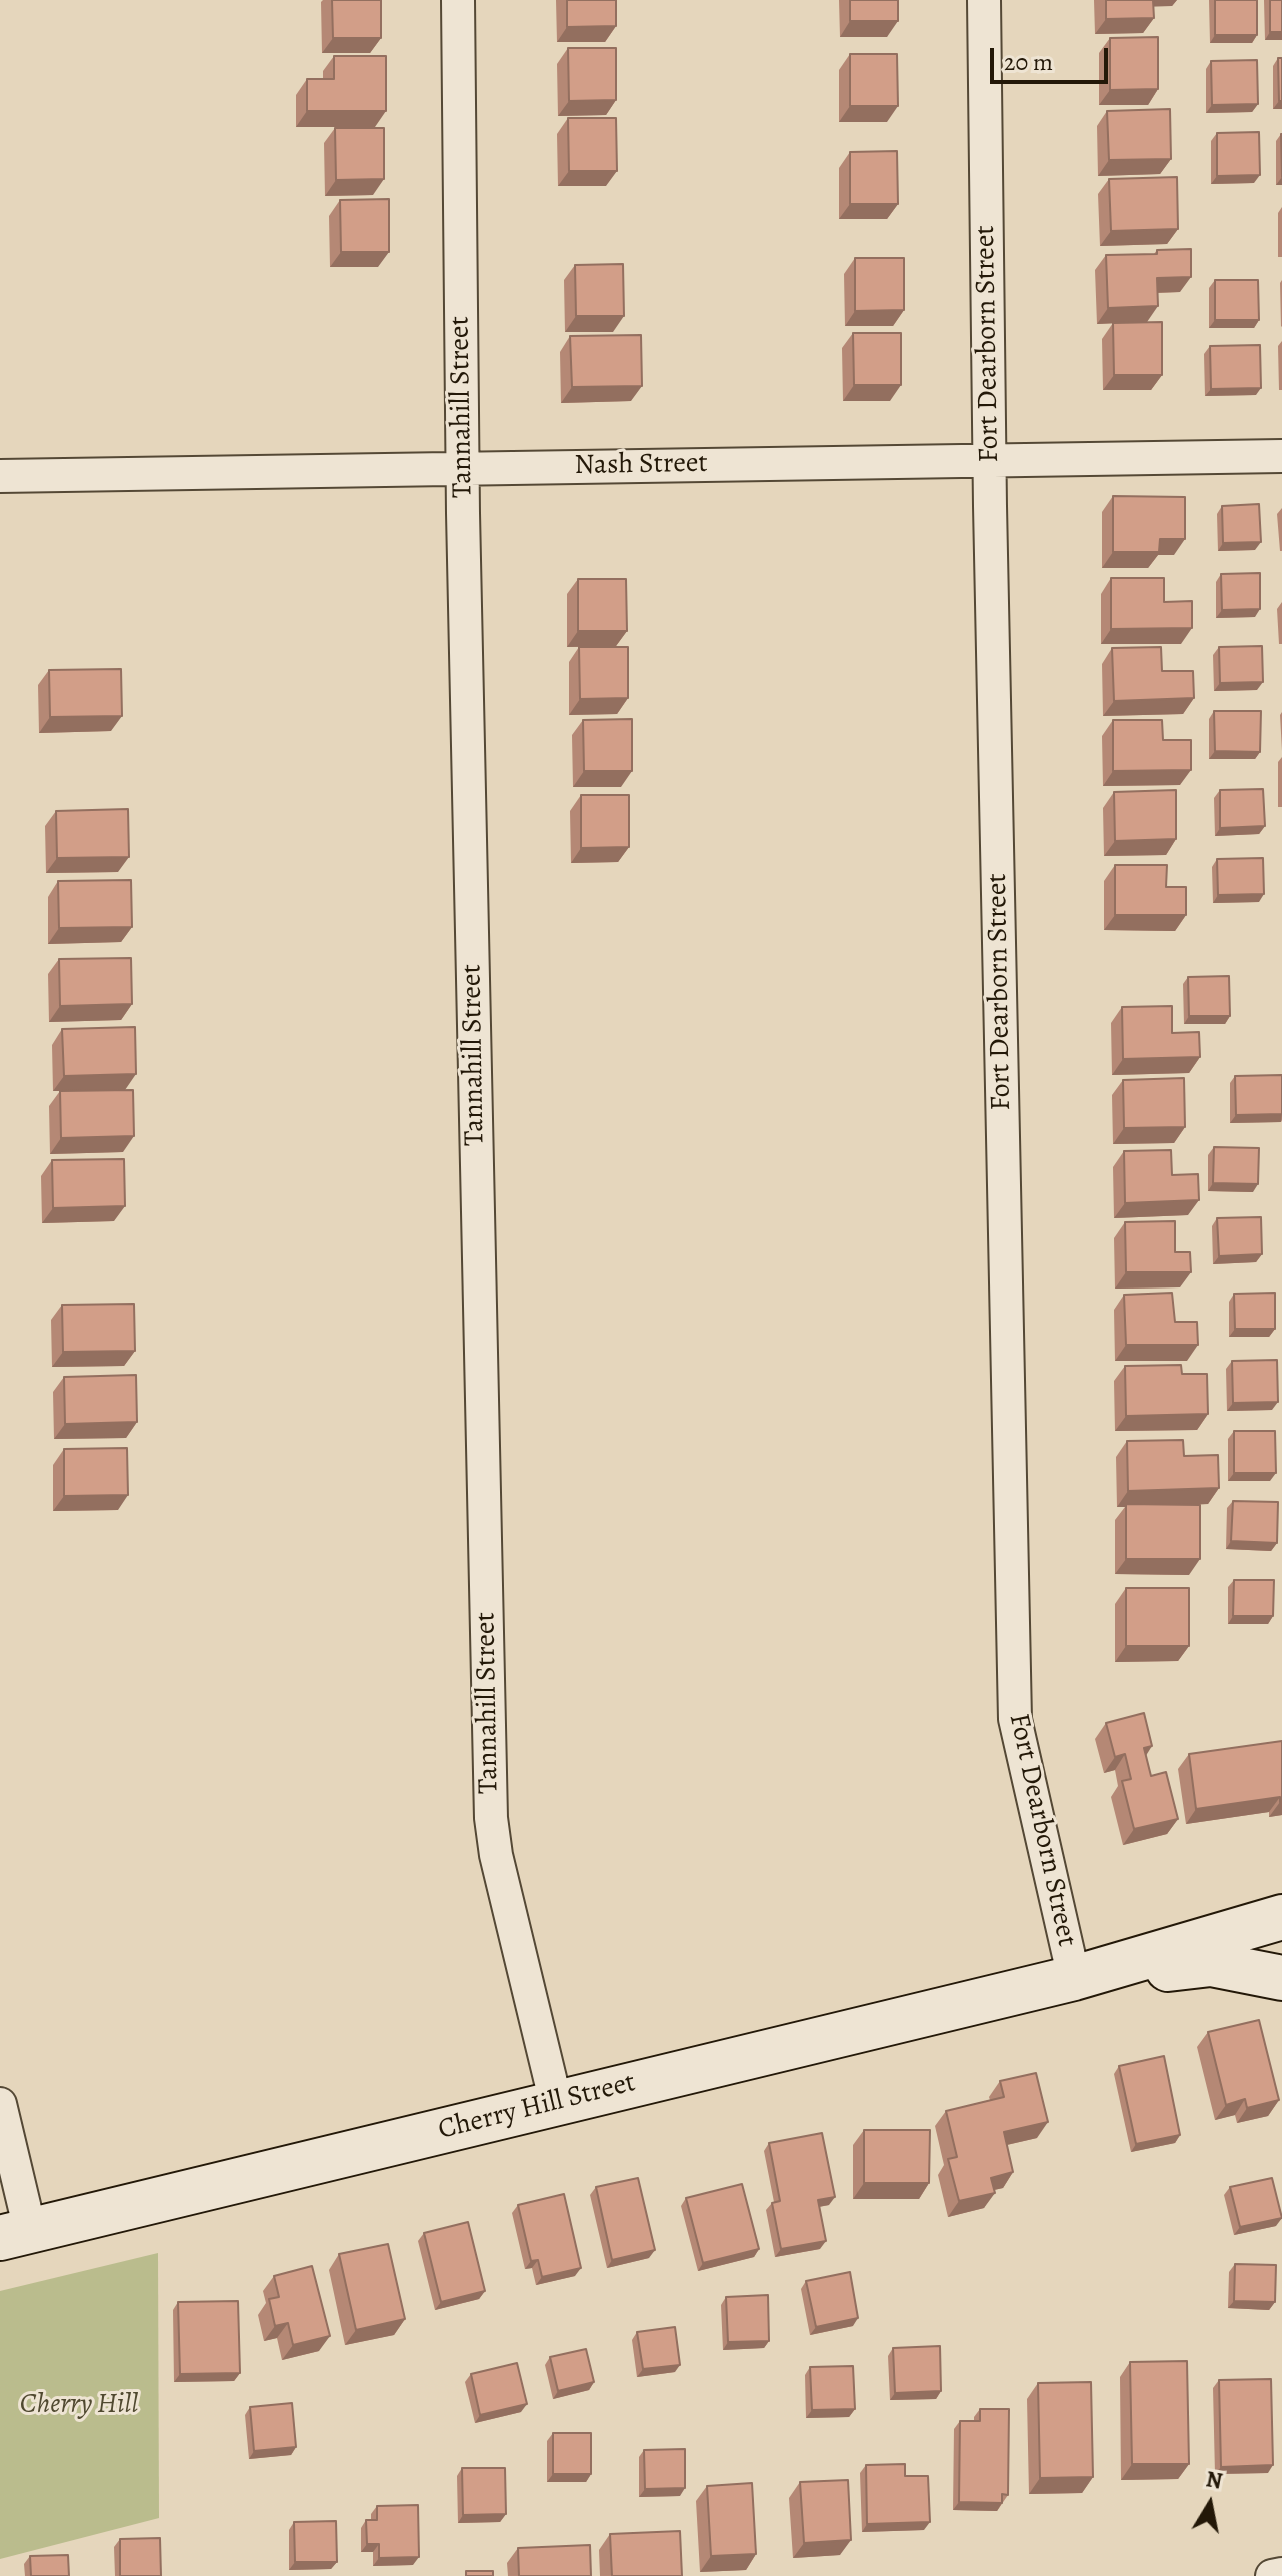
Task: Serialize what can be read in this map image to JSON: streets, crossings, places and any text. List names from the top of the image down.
{
  "streets": {
    "street": [
      "Fort Dearborn Street",
      "Tannahill Street",
      "Nash Street",
      "Cherry Hill Street"
    ]
  },
  "crossings": [
    ["Fort Dearborn Street", "Nash Street"],
    ["Fort Dearborn Street", "Cherry Hill Street"],
    ["Tannahill Street", "Nash Street"],
    ["Tannahill Street", "Cherry Hill Street"]
  ],
  "parks": ["Cherry Hill"],
  "scale_bar": "20 m",
  "north": "top"
}
